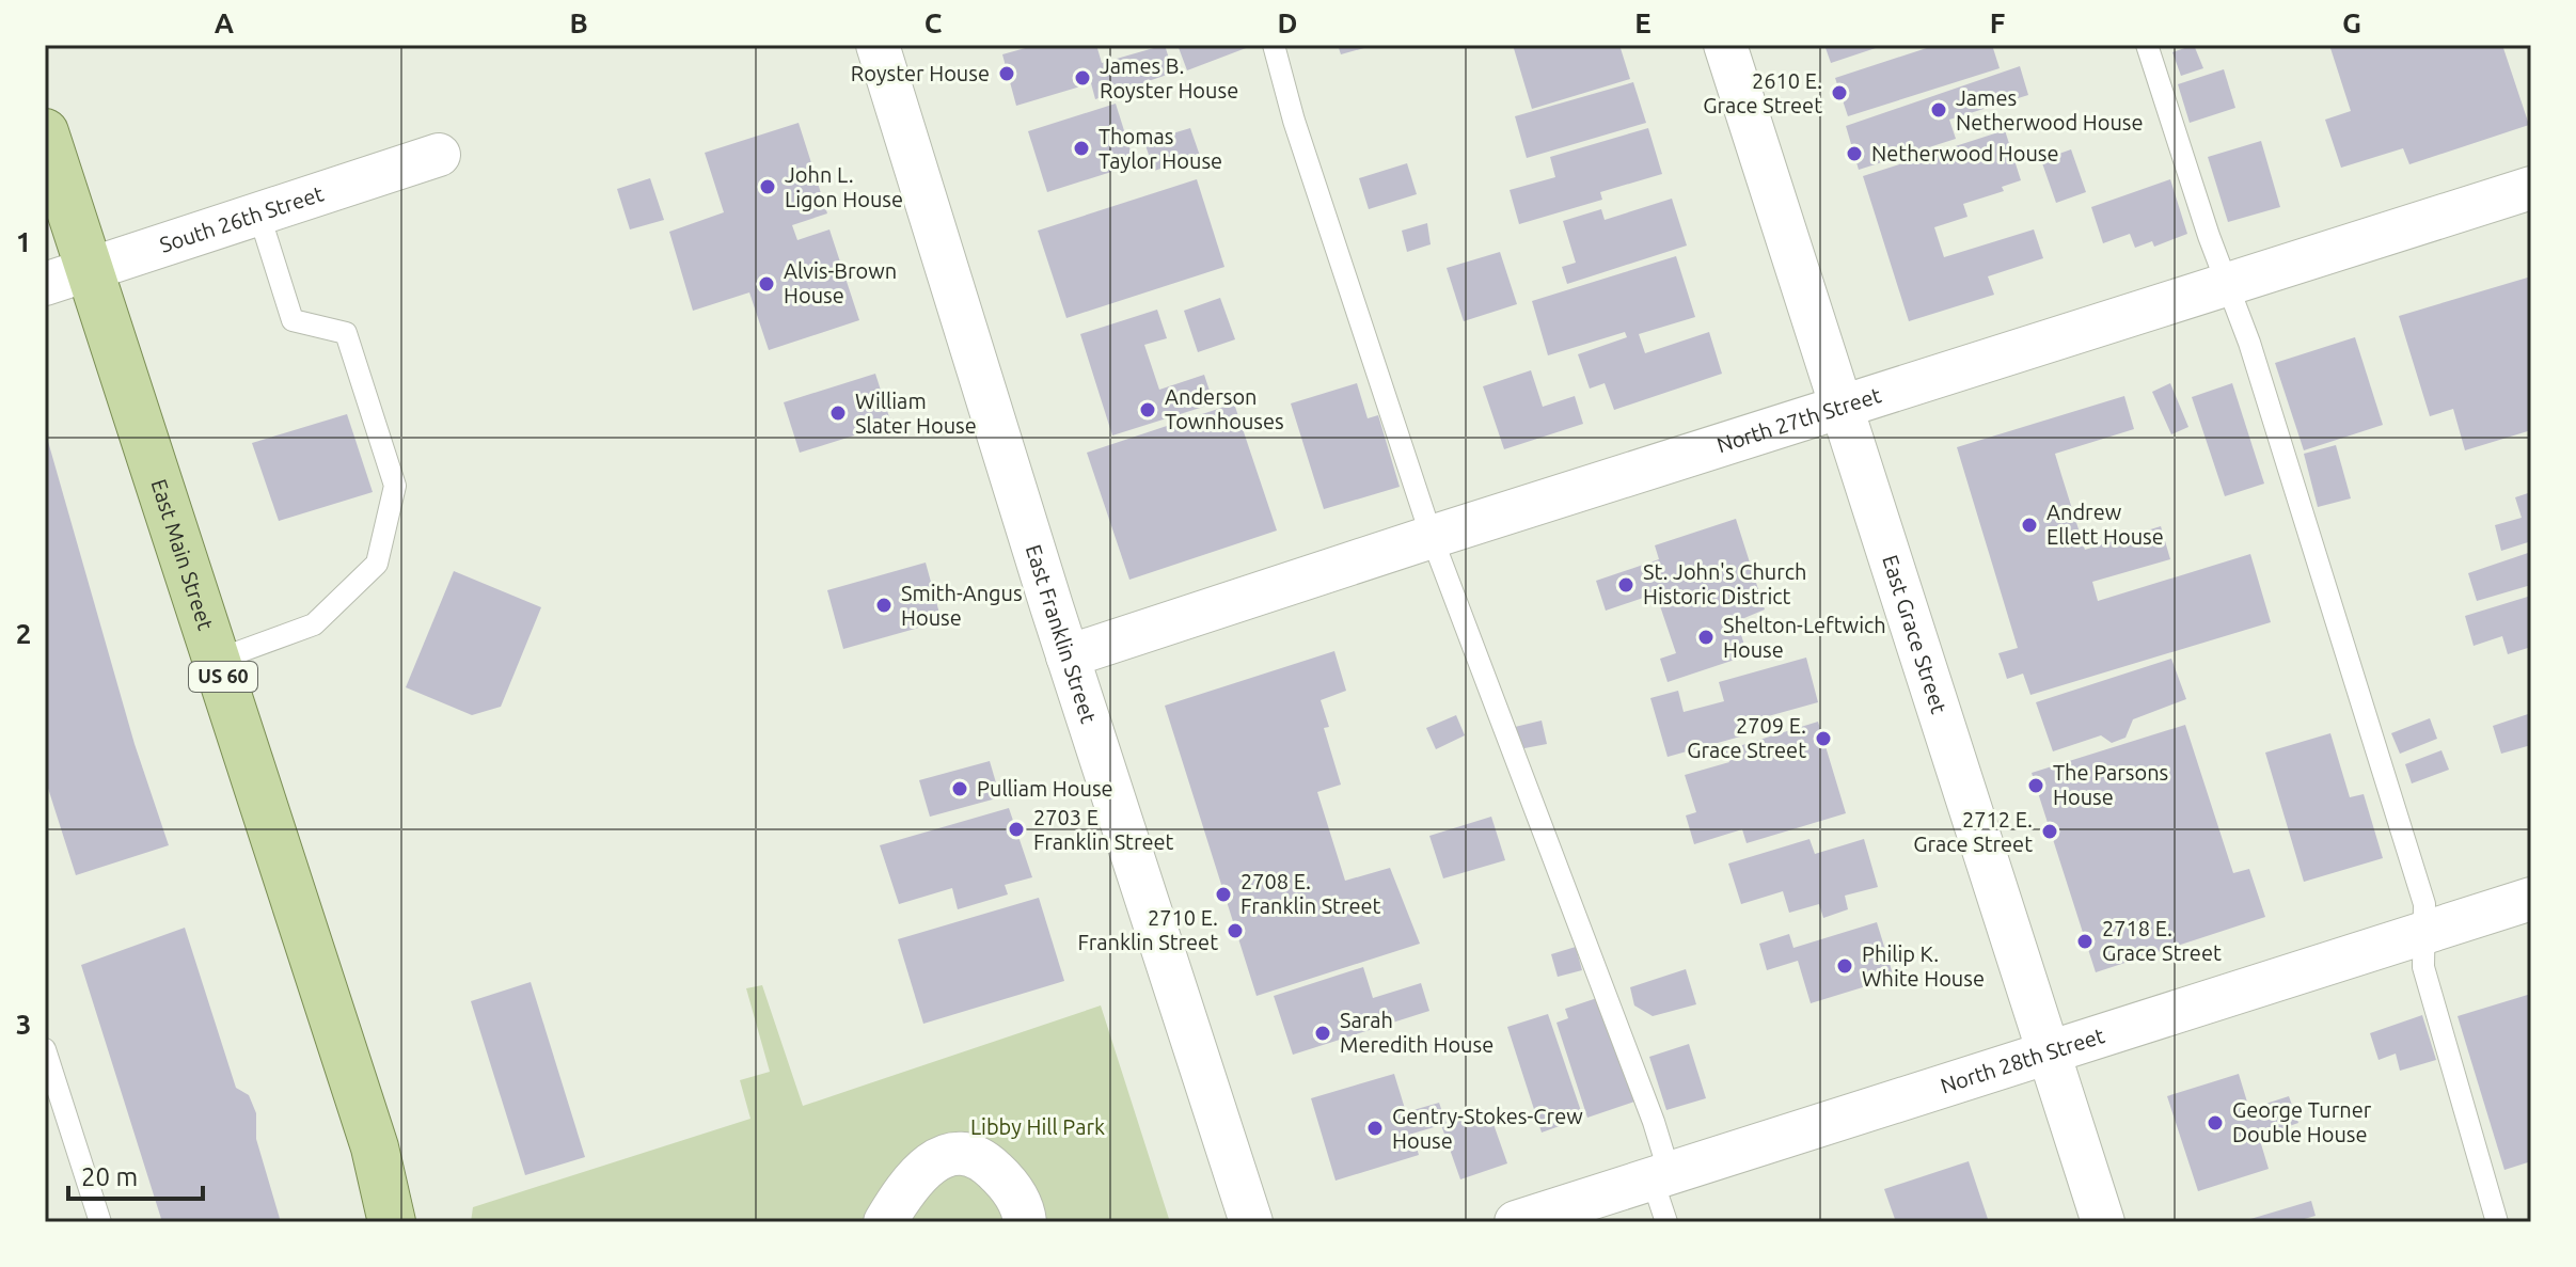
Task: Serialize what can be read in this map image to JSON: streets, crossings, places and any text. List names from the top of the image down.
{
  "streets": {
    "main road": ["East Main Street", "US 60"],
    "street": [
      "South 26th Street",
      "North 27th Street",
      "East Franklin Street",
      "East Grace Street",
      "North 28th Street"
    ]
  },
  "crossings": [
    ["South 26th Street", "East Main Street"],
    ["North 27th Street", "East Franklin Street"],
    ["North 27th Street", "East Grace Street"],
    ["East Grace Street", "North 28th Street"]
  ],
  "parks": ["Libby Hill Park"],
  "places": [
    "Royster House",
    "James B. Royster House",
    "2610 E. Grace Street",
    "James Netherwood House",
    "Thomas Taylor House",
    "Netherwood House",
    "John L. Ligon House",
    "Alvis-Brown House",
    "Anderson Townhouses",
    "William Slater House",
    "Andrew Ellett House",
    "St. John's Church Historic District",
    "Smith-Angus House",
    "Shelton-Leftwich House",
    "2709 E. Grace Street",
    "The Parsons House",
    "Pulliam House",
    "2703 E Franklin Street",
    "2712 E. Grace Street",
    "2708 E. Franklin Street",
    "2710 E. Franklin Street",
    "2718 E. Grace Street",
    "Philip K. White House",
    "Sarah Meredith House",
    "George Turner Double House",
    "Gentry-Stokes-Crew House"
  ],
  "scale_bar": "20 m",
  "grid": {
    "columns": [
      "A",
      "B",
      "C",
      "D",
      "E",
      "F",
      "G"
    ],
    "rows": ["1", "2", "3"]
  }
}
